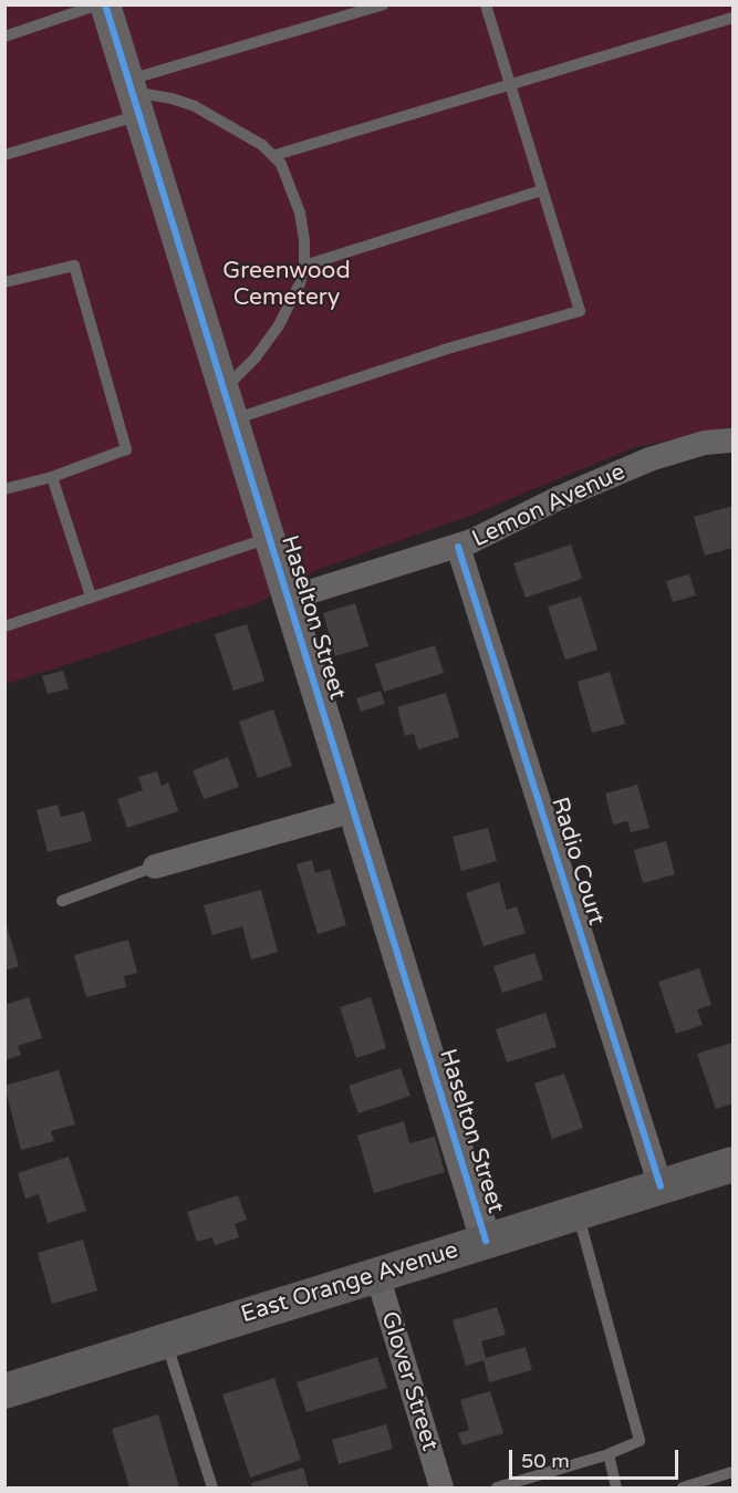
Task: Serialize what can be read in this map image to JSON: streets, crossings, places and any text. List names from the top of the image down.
{
  "streets": {
    "main road": ["East Orange Avenue"],
    "street": [
      "Lemon Avenue",
      "Haselton Street",
      "Radio Court",
      "Glover Street"
    ]
  },
  "crossings": [
    ["Lemon Avenue", "Haselton Street"],
    ["Lemon Avenue", "Radio Court"],
    ["Haselton Street", "East Orange Avenue"],
    ["Radio Court", "East Orange Avenue"],
    ["East Orange Avenue", "Glover Street"]
  ],
  "parks": ["Greenwood Cemetery"],
  "scale_bar": "50 m"
}
